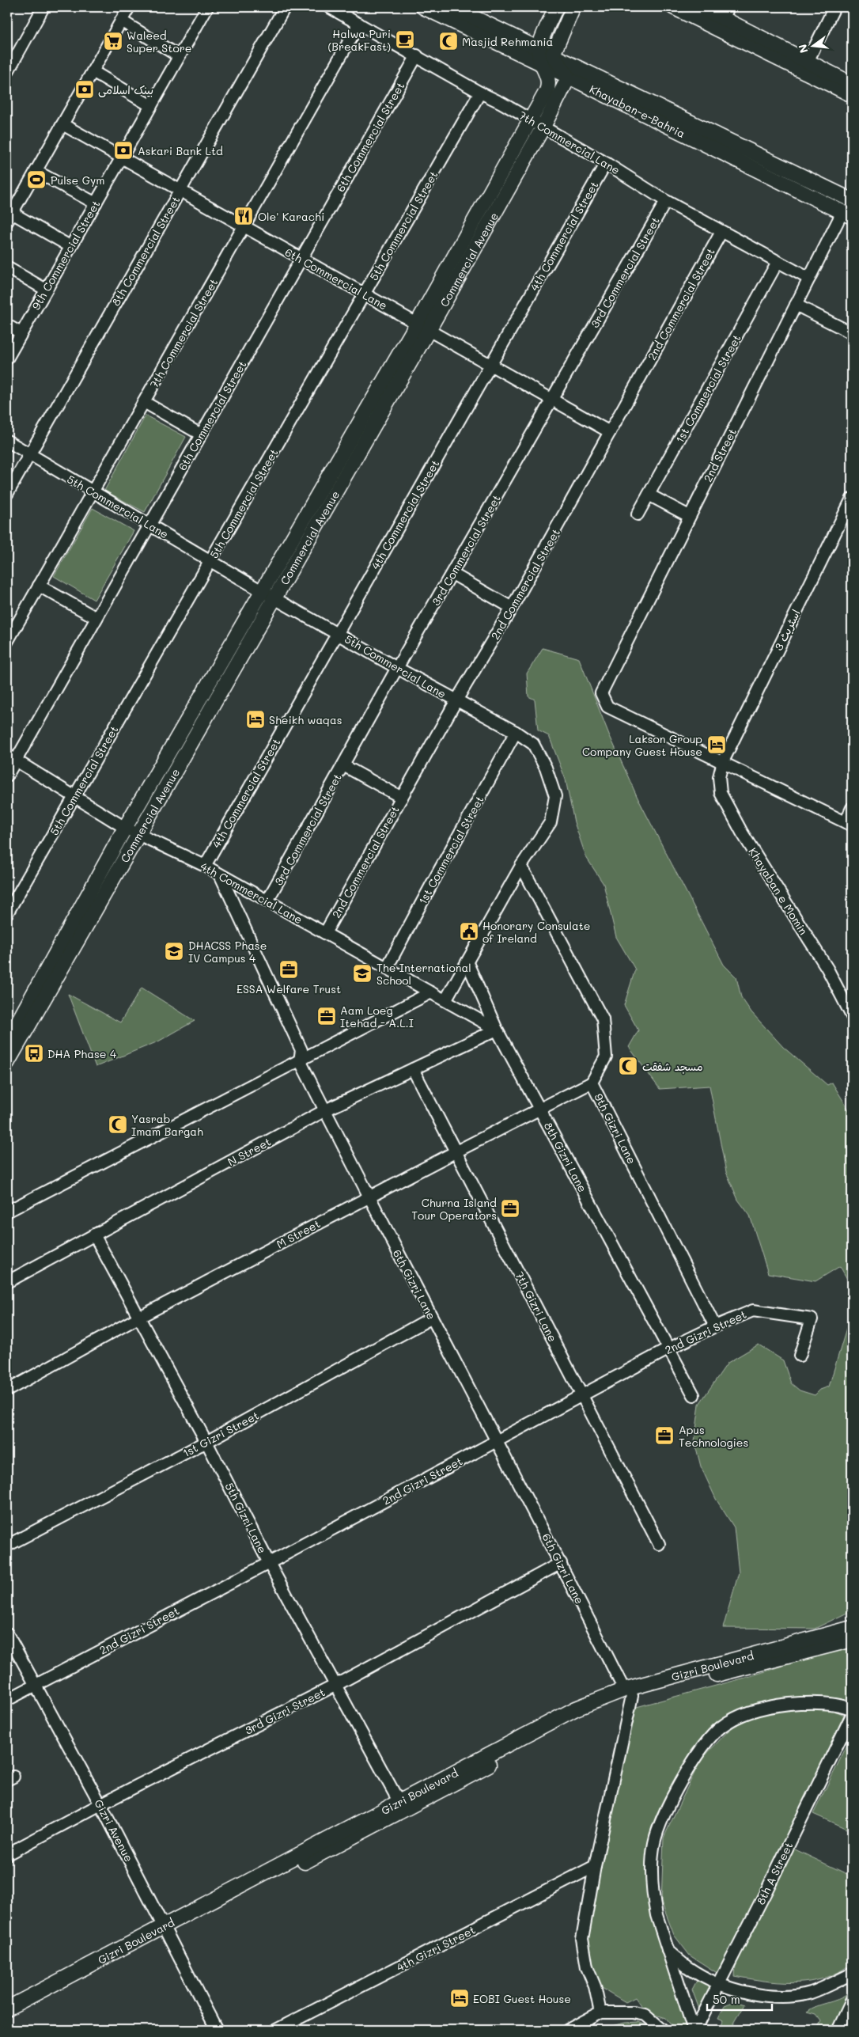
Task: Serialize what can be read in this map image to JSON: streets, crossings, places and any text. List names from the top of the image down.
{
  "streets": {
    "main road": ["Khayaban-e-Bahria", "Commercial Avenue", "Gizri Boulevard"],
    "street": [
      "6th Commercial Street",
      "7th Commercial Lane",
      "5th Commercial Street",
      "4th Commercial Street",
      "8th Commercial Street",
      "9th Commercial Street",
      "3rd Commercial Street",
      "6th Commercial Lane",
      "2nd Commercial Street",
      "7th Commercial Street",
      "1st Commercial Street",
      "2nd Street",
      "5th Commercial Lane",
      "اسٹریٹ 3",
      "Khayaban e Momin",
      "4th Commercial Lane",
      "9th Gizri Lane",
      "N Street",
      "8th Gizri Lane",
      "M Street",
      "6th Gizri Lane",
      "7th Gizri Lane",
      "2nd Gizri Street",
      "1st Gizri Street",
      "5th Gizri Lane",
      "3rd Gizri Street",
      "Gizri Avenue",
      "8th A Street",
      "4th Gizri Street"
    ]
  },
  "crossings": [
    ["Khayaban-e-Bahria", "Commercial Avenue"],
    ["Khayaban-e-Bahria", "2nd Street"],
    ["6th Commercial Street", "7th Commercial Lane"],
    ["6th Commercial Street", "6th Commercial Lane"],
    ["6th Commercial Street", "5th Commercial Lane"],
    ["6th Commercial Street", "4th Commercial Lane"],
    ["7th Commercial Lane", "5th Commercial Street"],
    ["7th Commercial Lane", "4th Commercial Street"],
    ["7th Commercial Lane", "Commercial Avenue"],
    ["7th Commercial Lane", "3rd Commercial Street"],
    ["7th Commercial Lane", "2nd Commercial Street"],
    ["7th Commercial Lane", "7th Commercial Street"],
    ["7th Commercial Lane", "1st Commercial Street"],
    ["7th Commercial Lane", "2nd Street"],
    ["5th Commercial Street", "6th Commercial Lane"],
    ["5th Commercial Street", "5th Commercial Lane"],
    ["5th Commercial Street", "4th Commercial Lane"],
    ["4th Commercial Street", "6th Commercial Lane"],
    ["4th Commercial Street", "5th Commercial Lane"],
    ["4th Commercial Street", "4th Commercial Lane"],
    ["8th Commercial Street", "6th Commercial Lane"],
    ["8th Commercial Street", "5th Commercial Lane"],
    ["9th Commercial Street", "6th Commercial Lane"],
    ["Commercial Avenue", "6th Commercial Lane"],
    ["Commercial Avenue", "5th Commercial Lane"],
    ["Commercial Avenue", "4th Commercial Lane"],
    ["3rd Commercial Street", "6th Commercial Lane"],
    ["3rd Commercial Street", "5th Commercial Lane"],
    ["3rd Commercial Street", "4th Commercial Lane"],
    ["6th Commercial Lane", "2nd Commercial Street"],
    ["6th Commercial Lane", "7th Commercial Street"],
    ["2nd Commercial Street", "5th Commercial Lane"],
    ["2nd Commercial Street", "4th Commercial Lane"],
    ["7th Commercial Street", "5th Commercial Lane"],
    ["1st Commercial Street", "5th Commercial Lane"],
    ["1st Commercial Street", "4th Commercial Lane"],
    ["2nd Street", "اسٹریٹ 3"],
    ["2nd Street", "Khayaban e Momin"],
    ["5th Commercial Lane", "4th Commercial Lane"],
    ["5th Commercial Lane", "9th Gizri Lane"],
    ["5th Commercial Lane", "8th Gizri Lane"],
    ["اسٹریٹ 3", "Khayaban e Momin"],
    ["4th Commercial Lane", "N Street"],
    ["4th Commercial Lane", "8th Gizri Lane"],
    ["4th Commercial Lane", "6th Gizri Lane"],
    ["9th Gizri Lane", "M Street"],
    ["9th Gizri Lane", "2nd Gizri Street"],
    ["N Street", "8th Gizri Lane"],
    ["N Street", "6th Gizri Lane"],
    ["N Street", "7th Gizri Lane"],
    ["N Street", "5th Gizri Lane"],
    ["8th Gizri Lane", "M Street"],
    ["8th Gizri Lane", "2nd Gizri Street"],
    ["M Street", "6th Gizri Lane"],
    ["M Street", "7th Gizri Lane"],
    ["M Street", "5th Gizri Lane"],
    ["6th Gizri Lane", "2nd Gizri Street"],
    ["6th Gizri Lane", "1st Gizri Street"],
    ["6th Gizri Lane", "Gizri Boulevard"],
    ["6th Gizri Lane", "3rd Gizri Street"],
    ["7th Gizri Lane", "2nd Gizri Street"],
    ["2nd Gizri Street", "5th Gizri Lane"],
    ["2nd Gizri Street", "Gizri Avenue"],
    ["1st Gizri Street", "5th Gizri Lane"],
    ["5th Gizri Lane", "Gizri Boulevard"],
    ["5th Gizri Lane", "3rd Gizri Street"],
    ["Gizri Boulevard", "Gizri Avenue"],
    ["3rd Gizri Street", "Gizri Avenue"]
  ],
  "places": {
    "cafe": ["Halwa Puri (BreakFast)"],
    "supermarket": ["Waleed Super Store"],
    "mosque": ["Masjid Rehmania", "مسجد شفقت", "Yasrab Imam Bargah"],
    "bank": ["بینک اسلامی", "Askari Bank Ltd"],
    "sports": ["Pulse Gym"],
    "restaurant": ["Ole' Karachi"],
    "hotel": ["Sheikh waqas", "Lakson Group Company Guest House", "EOBI Guest House"],
    "public building": ["Honorary Consulate of Ireland"],
    "school or university": ["DHACSS Phase IV Campus 4", "The International School"],
    "office": [
      "ESSA Welfare Trust",
      "Aam Loeg Itehad - A.L.I",
      "Churna Island Tour Operators",
      "Apus Technologies"
    ],
    "bus stop": ["DHA Phase 4"]
  },
  "scale_bar": "50 m",
  "north": "left"
}
